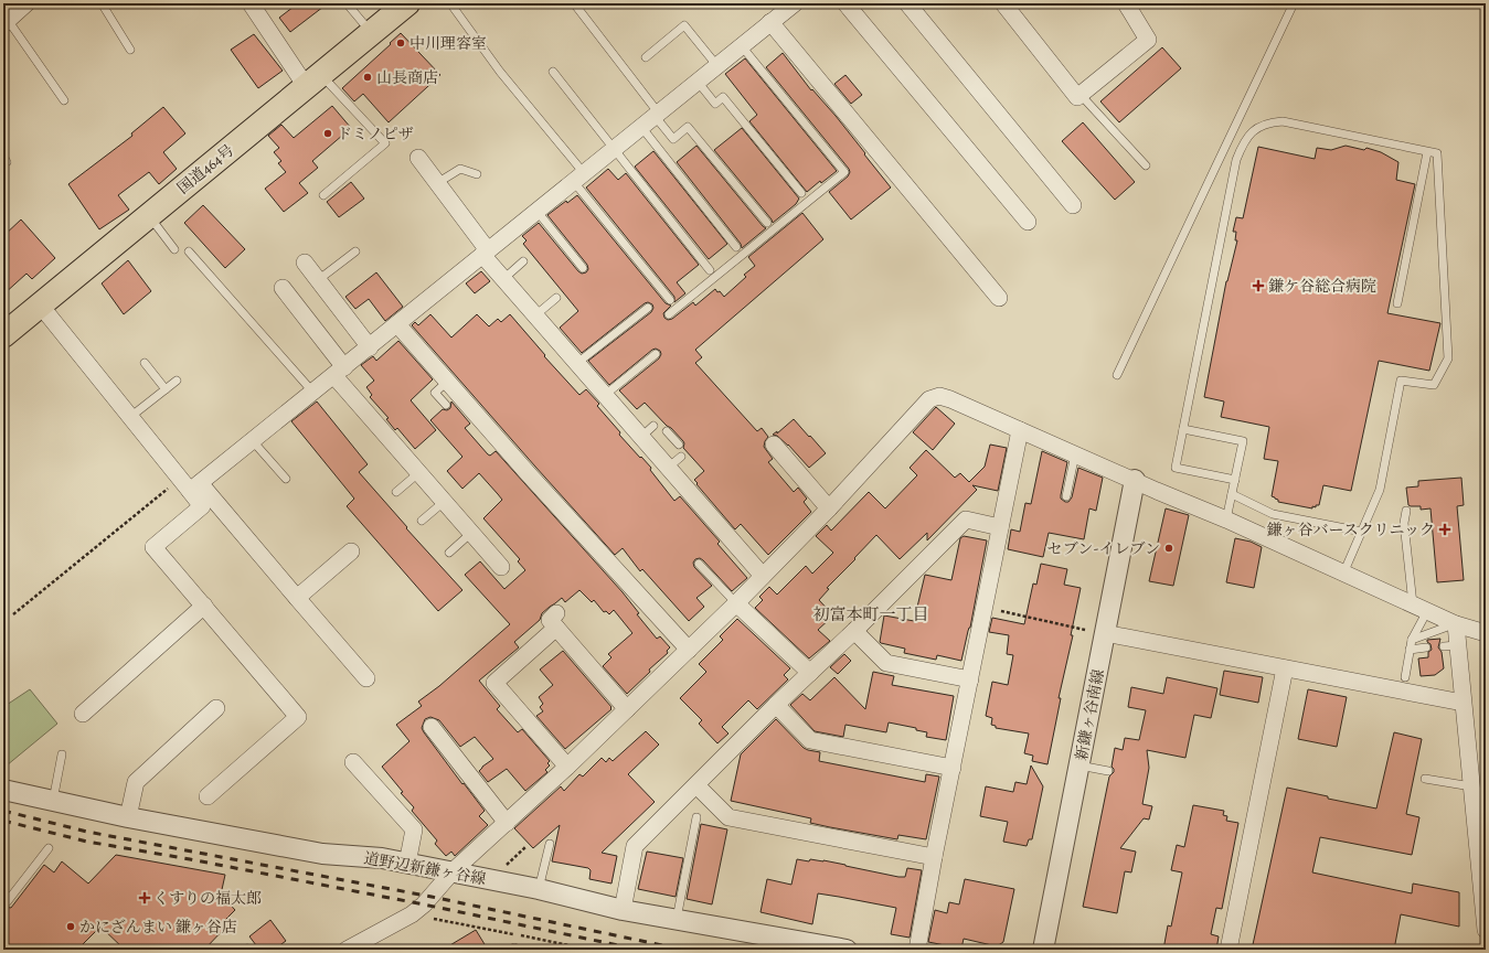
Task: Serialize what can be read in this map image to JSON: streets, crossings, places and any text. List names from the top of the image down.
{
  "streets": {
    "highway": ["国道464号"],
    "street": ["新鎌ヶ谷南線", "道野辺新鎌ヶ谷線"]
  },
  "districts": ["初富本町一丁目"],
  "places": {
    "other": [
      "中川理容室",
      "山長商店",
      "ドミノピザ",
      "セブン-イレブン",
      "かにざんまい 鎌ヶ谷店"
    ],
    "health": ["鎌ケ谷総合病院", "鎌ヶ谷バースクリニック", "くすりの福太郎"]
  }
}
